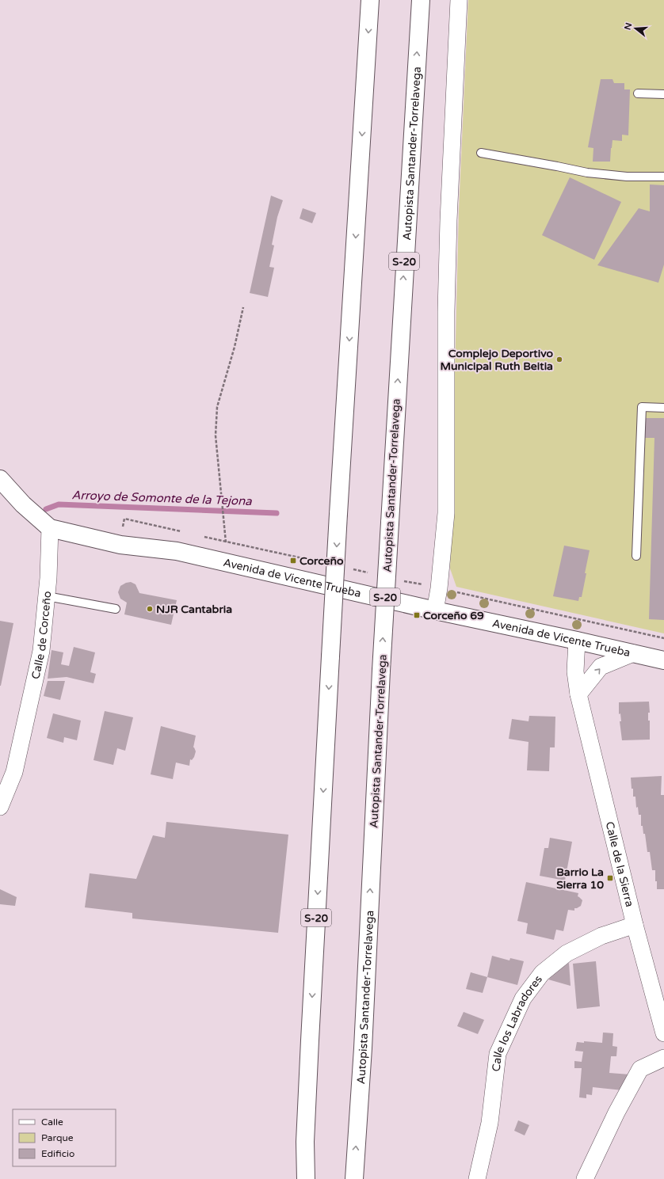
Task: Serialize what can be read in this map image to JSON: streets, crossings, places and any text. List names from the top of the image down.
{
  "streets": {
    "main road": ["Autopista Santander-Torrelavega", "S-20", "Avenida de Vicente Trueba"],
    "street": ["Calle de Corceño", "Calle de la Sierra", "Calle los Labradores"]
  },
  "crossings": [
    ["Avenida de Vicente Trueba", "Calle de Corceño"],
    ["Avenida de Vicente Trueba", "Calle de la Sierra"],
    ["Calle de la Sierra", "Calle los Labradores"]
  ],
  "water": ["Arroyo de Somonte de la Tejona"],
  "places": {
    "other": ["Complejo Deportivo Municipal Ruth Beitia", "NJR Cantabria"],
    "transit": ["Corceño", "Corceño 69", "Barrio La Sierra 10"]
  },
  "legend": ["Calle", "Parque", "Edificio"],
  "north": "left"
}
